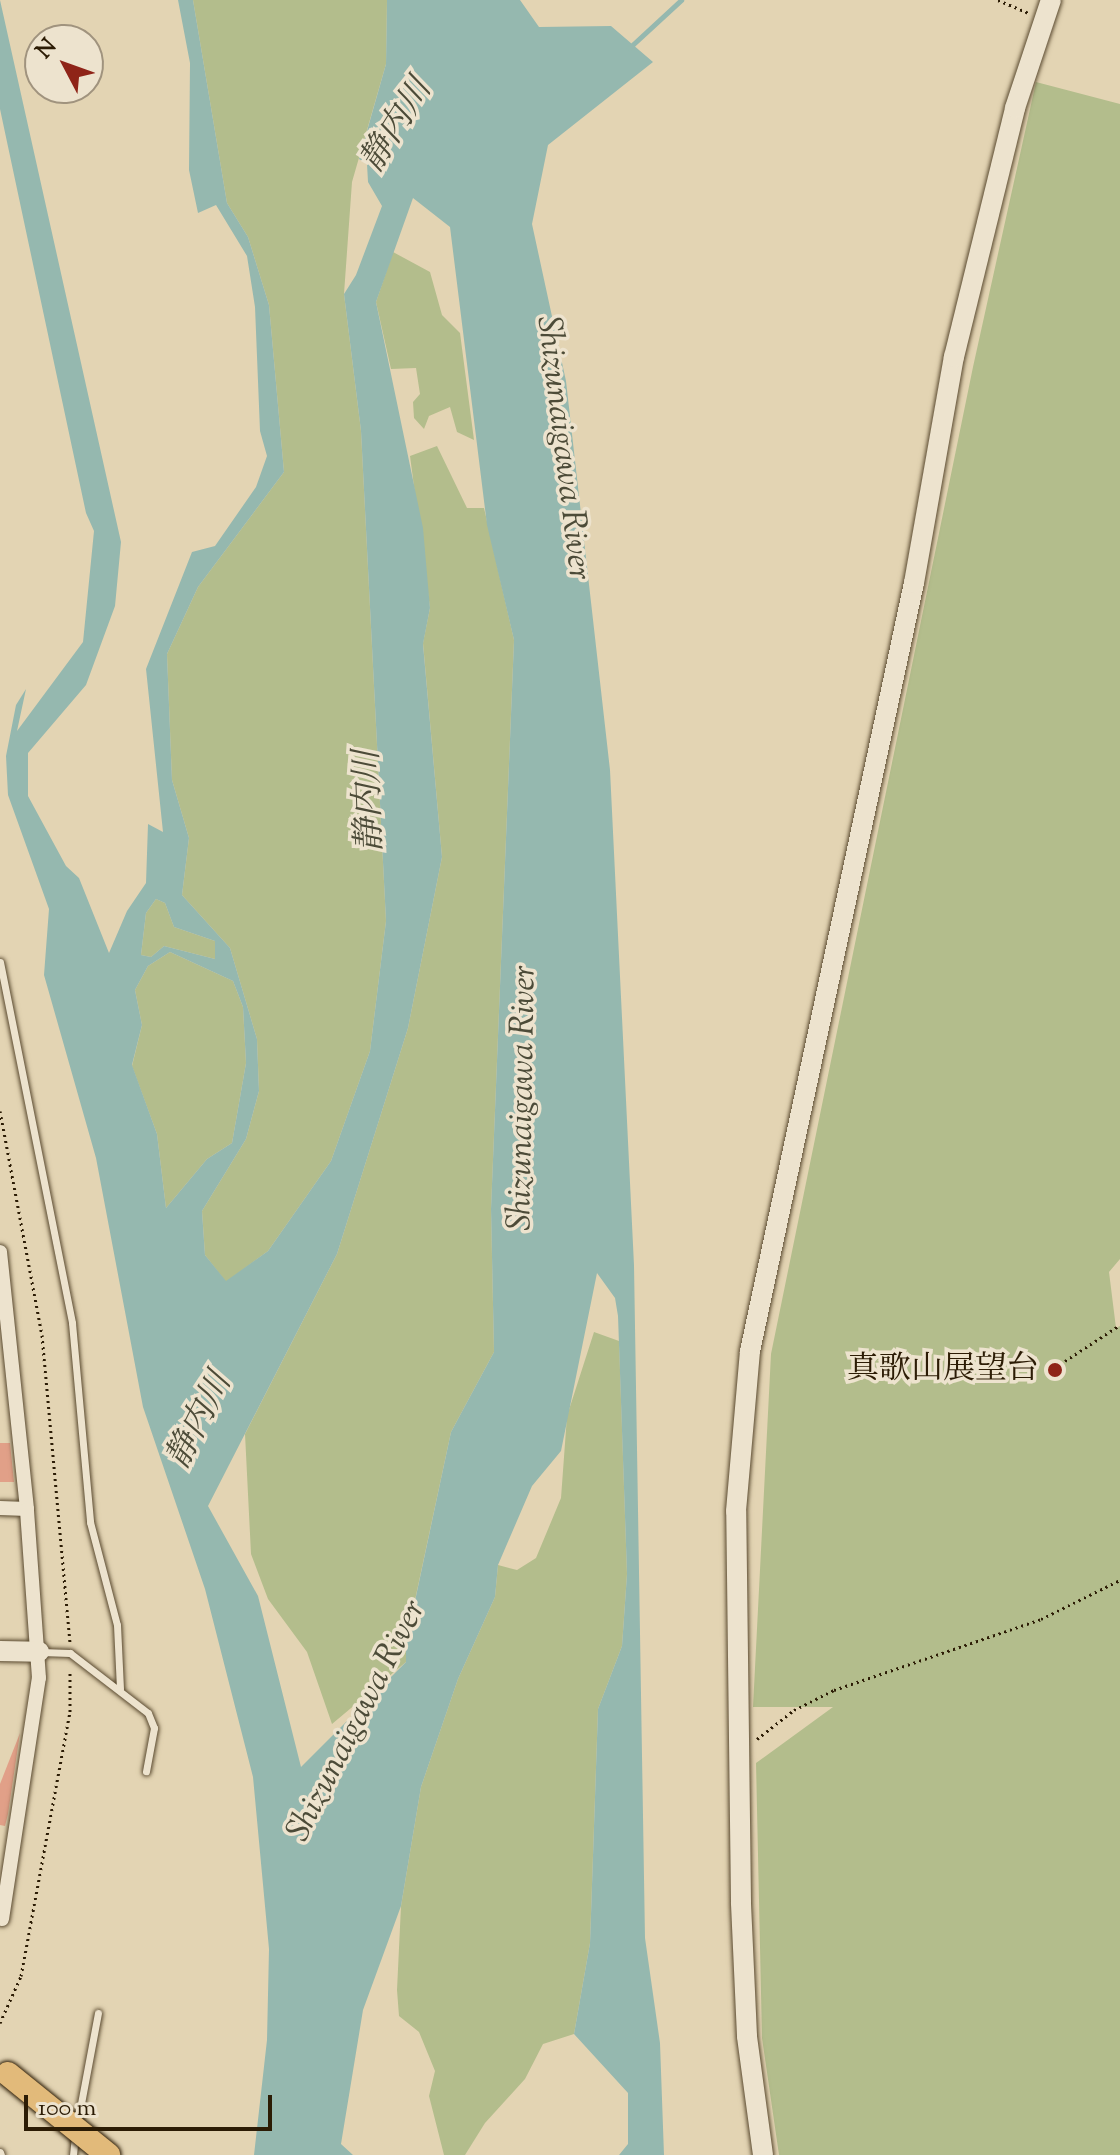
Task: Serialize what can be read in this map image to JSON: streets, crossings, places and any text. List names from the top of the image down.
{
  "water": ["静内川", "Shizunaigawa River"],
  "places": ["真歌山展望台"],
  "scale_bar": "100 m",
  "north": "top left"
}
